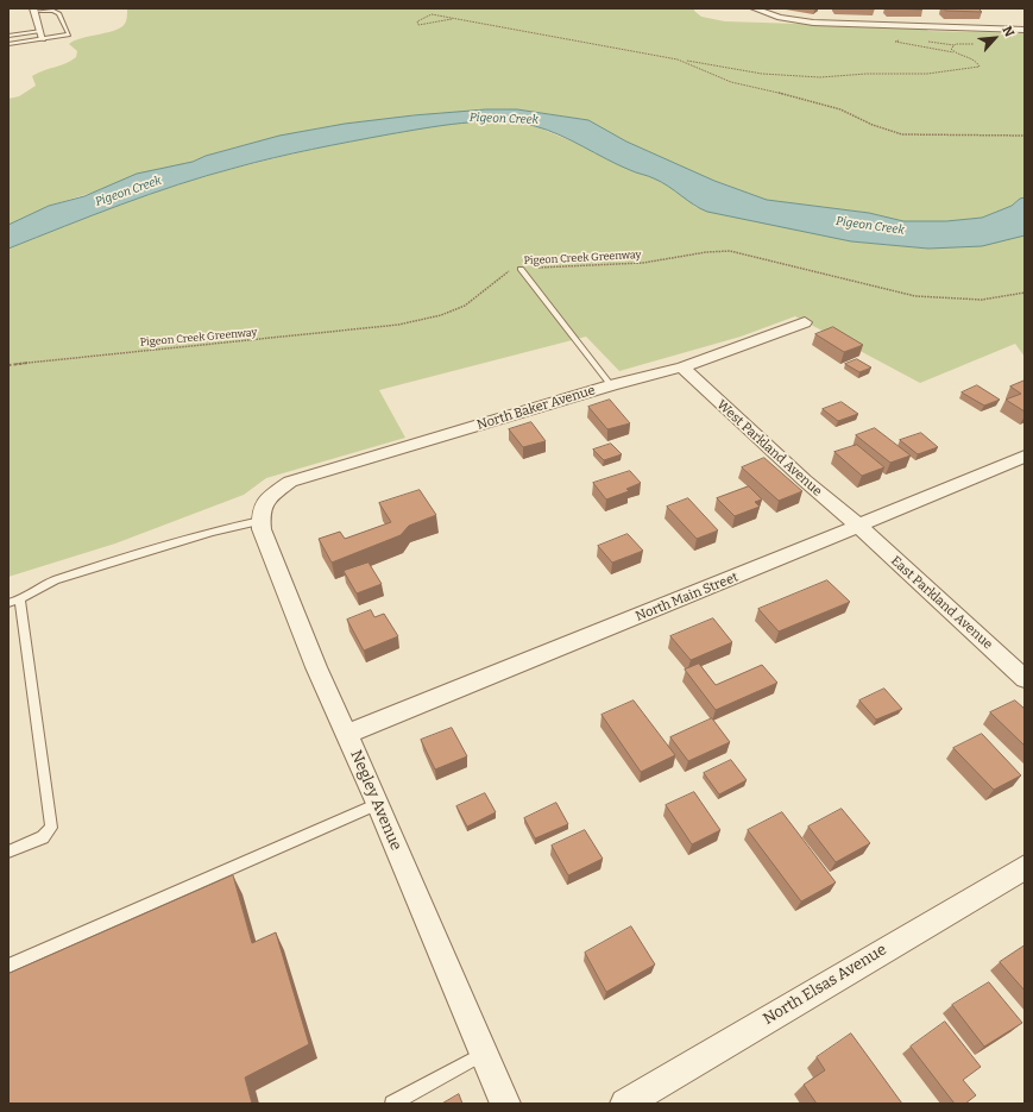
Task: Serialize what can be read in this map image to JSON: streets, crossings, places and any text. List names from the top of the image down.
{
  "streets": {
    "street": [
      "North Baker Avenue",
      "West Parkland Avenue",
      "North Main Street",
      "East Parkland Avenue",
      "Negley Avenue",
      "North Elsas Avenue"
    ],
    "path": ["Pigeon Creek Greenway"]
  },
  "crossings": [
    ["North Baker Avenue", "West Parkland Avenue"],
    ["North Baker Avenue", "Negley Avenue"],
    ["West Parkland Avenue", "North Main Street"],
    ["West Parkland Avenue", "East Parkland Avenue"],
    ["North Main Street", "East Parkland Avenue"],
    ["North Main Street", "Negley Avenue"]
  ],
  "water": ["Pigeon Creek"],
  "north": "top right"
}
